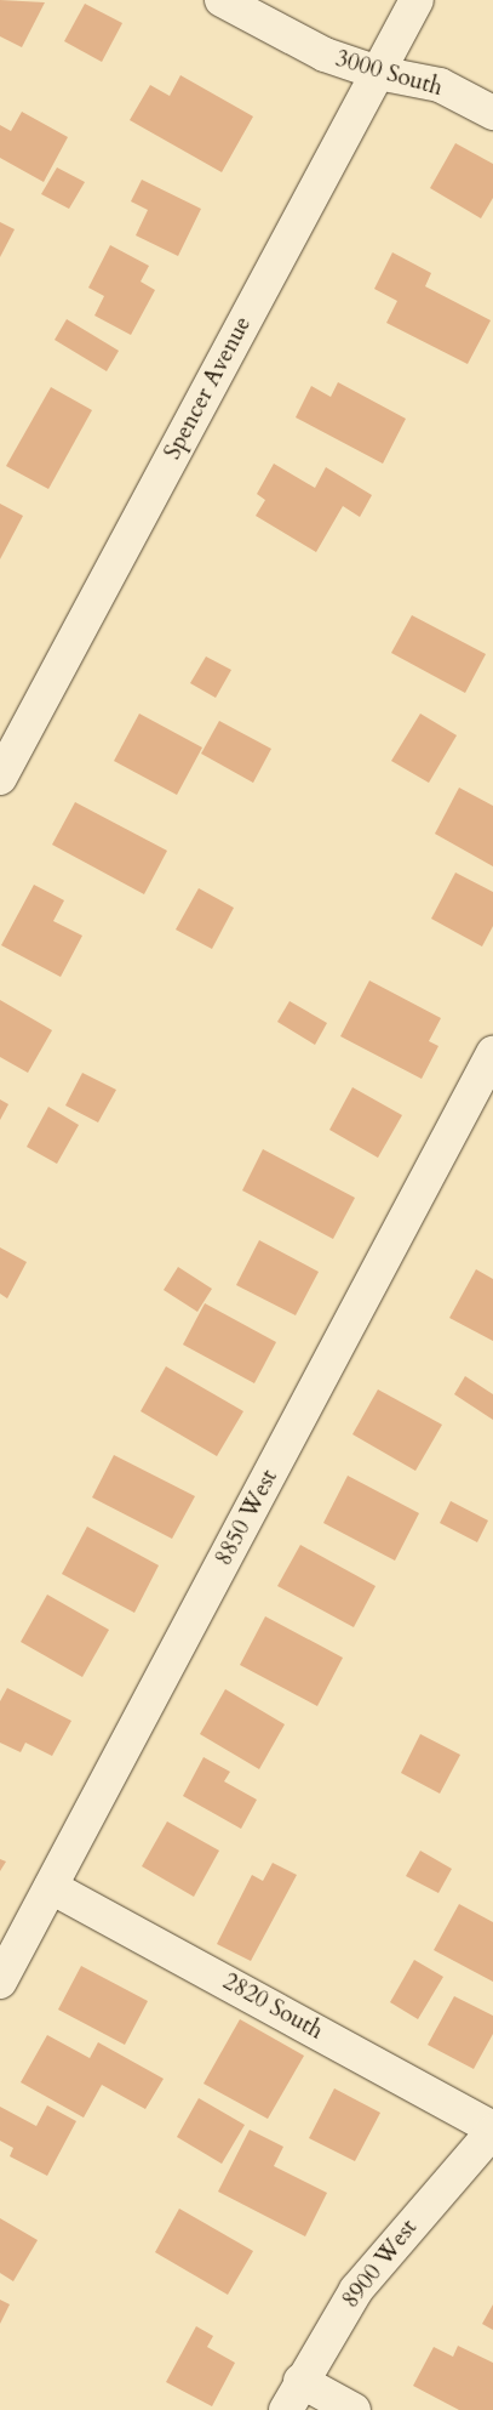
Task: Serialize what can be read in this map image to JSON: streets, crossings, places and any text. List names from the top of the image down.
{
  "streets": {
    "street": [
      "3000 South",
      "Spencer Avenue",
      "8850 West",
      "2820 South",
      "8900 West"
    ]
  },
  "crossings": [
    ["3000 South", "Spencer Avenue"],
    ["8850 West", "2820 South"],
    ["2820 South", "8900 West"]
  ]
}
